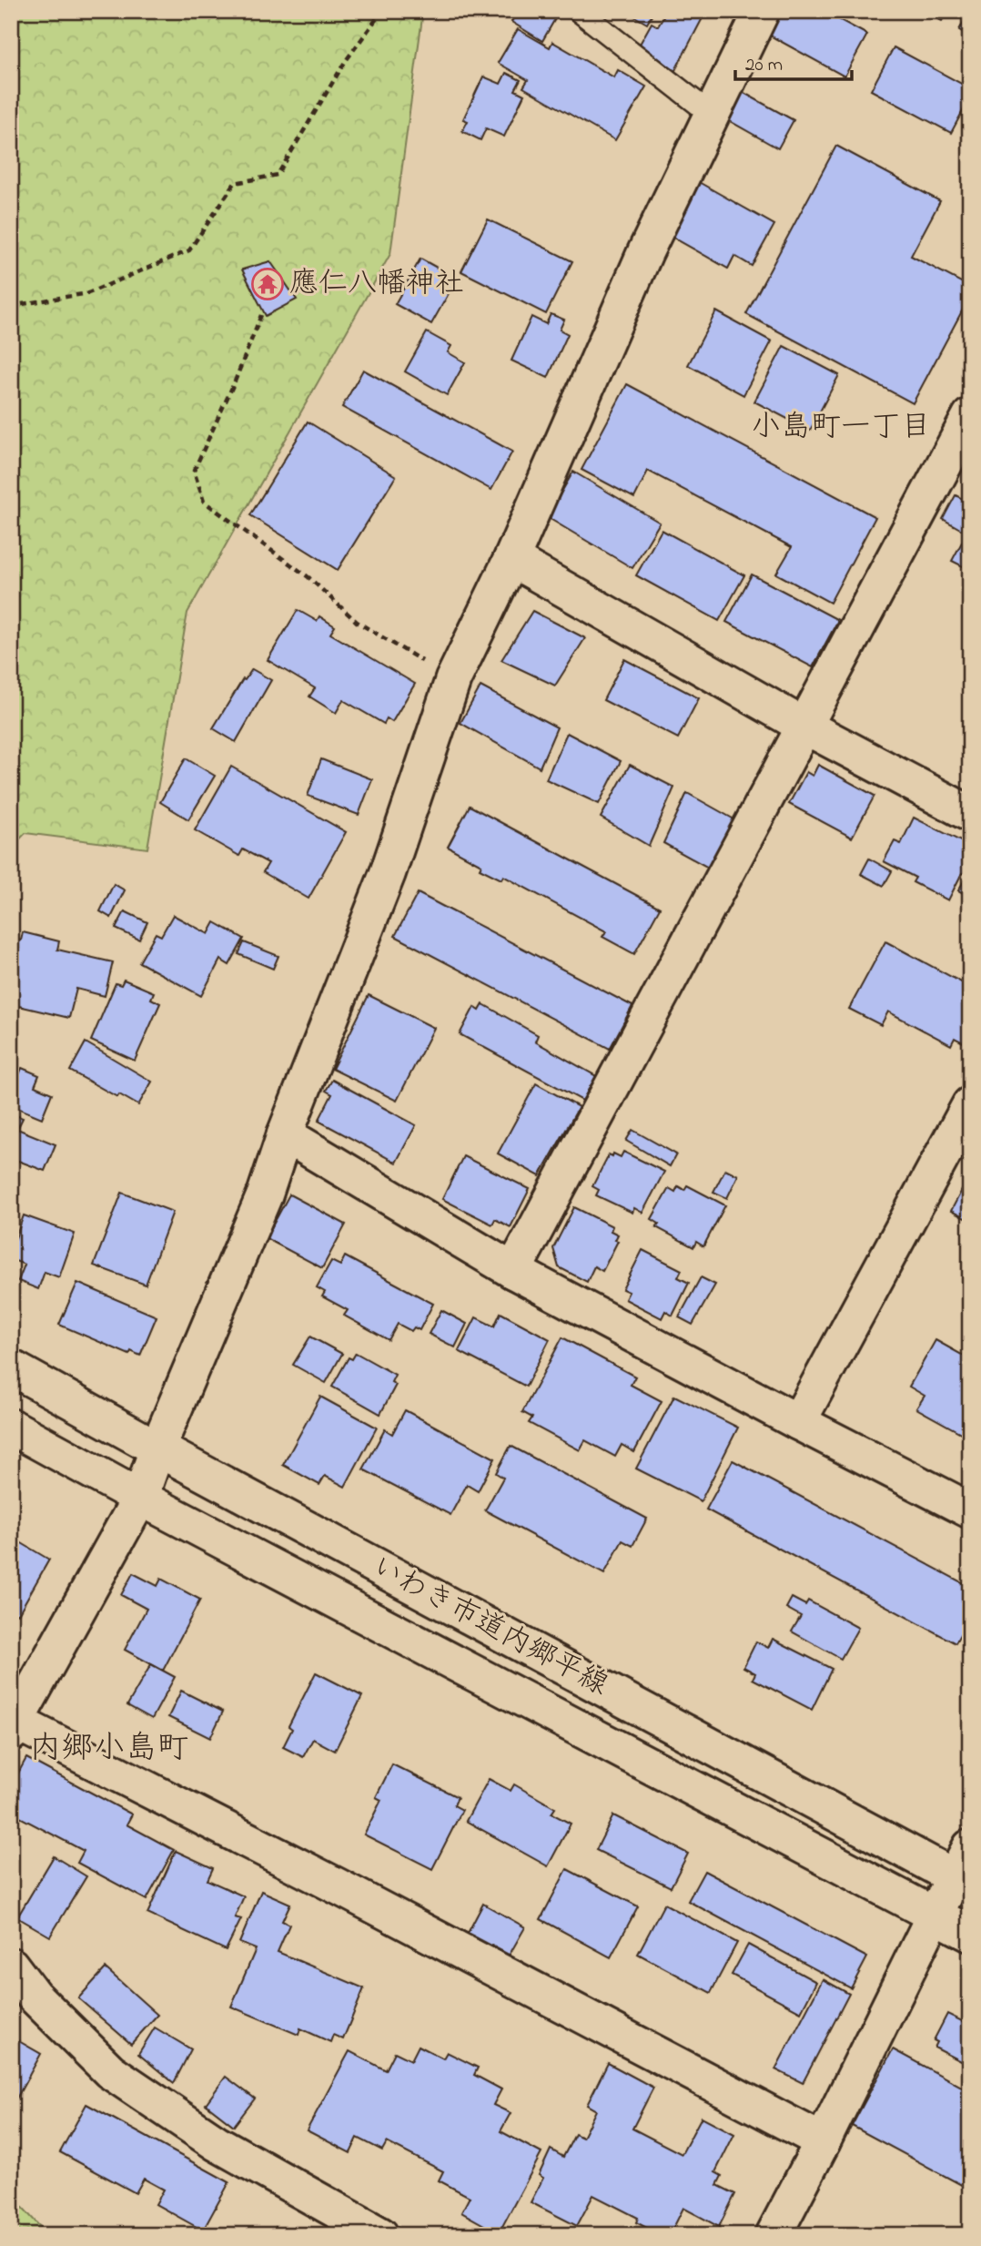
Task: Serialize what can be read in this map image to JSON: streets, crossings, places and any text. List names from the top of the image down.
{
  "streets": {
    "street": ["いわき市道内郷平線"]
  },
  "districts": ["小島町一丁目", "内郷小島町"],
  "places": {
    "temple": ["應仁八幡神社"]
  },
  "scale_bar": "20 m"
}
